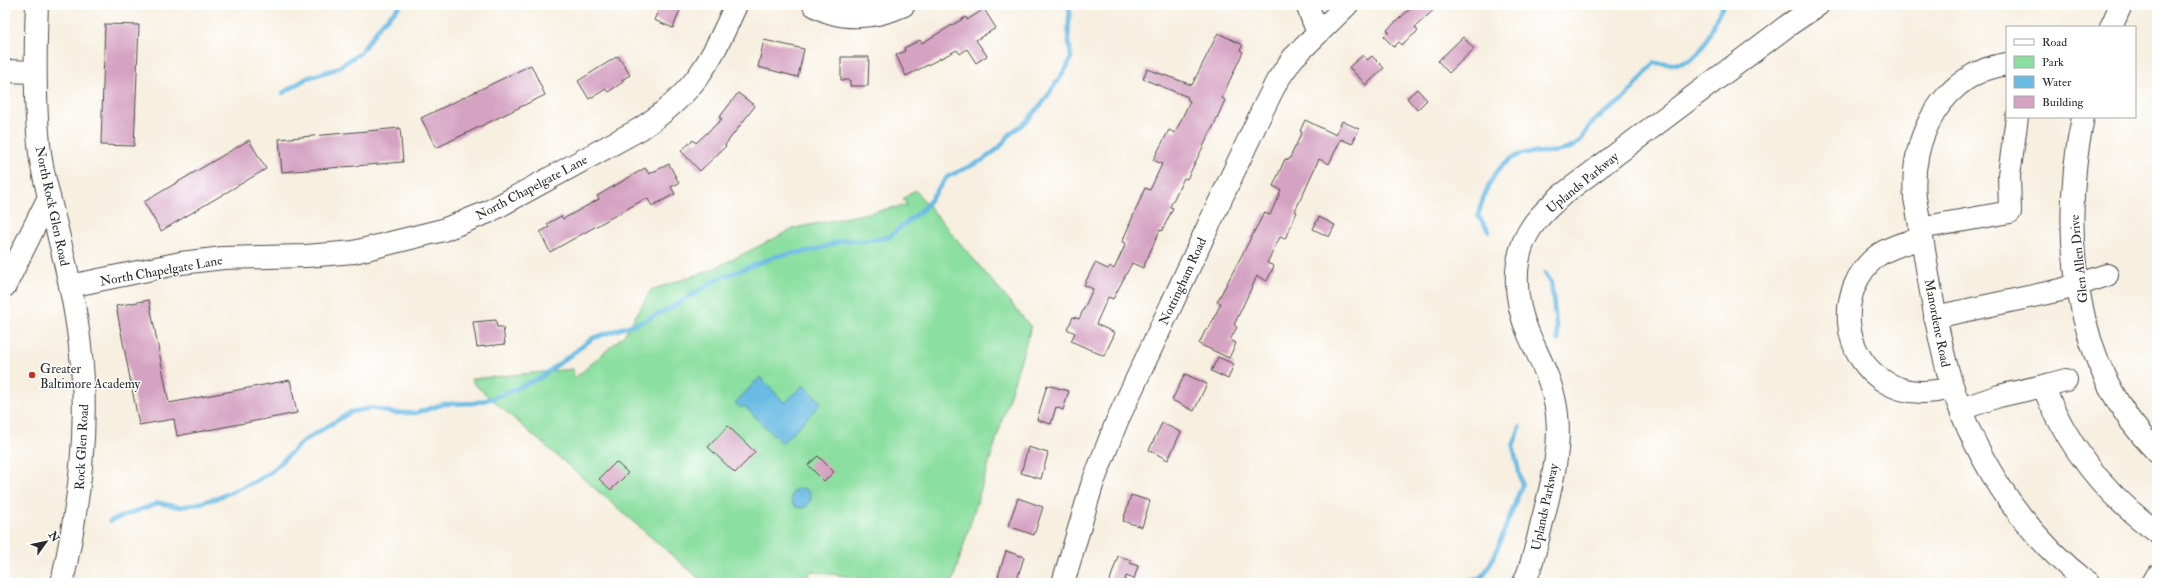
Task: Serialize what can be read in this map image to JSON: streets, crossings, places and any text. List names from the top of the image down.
{
  "streets": {
    "street": [
      "Uplands Parkway",
      "North Chapelgate Lane",
      "North Rock Glen Road",
      "Glen Allen Drive",
      "Nottingham Road",
      "Manordene Road",
      "Rock Glen Road"
    ]
  },
  "crossings": [
    ["North Chapelgate Lane", "North Rock Glen Road"],
    ["North Chapelgate Lane", "Rock Glen Road"],
    ["North Rock Glen Road", "Rock Glen Road"]
  ],
  "places": ["Greater Baltimore Academy"],
  "legend": [
    "Road",
    "Park",
    "Water",
    "Building"
  ],
  "north": "top right"
}
